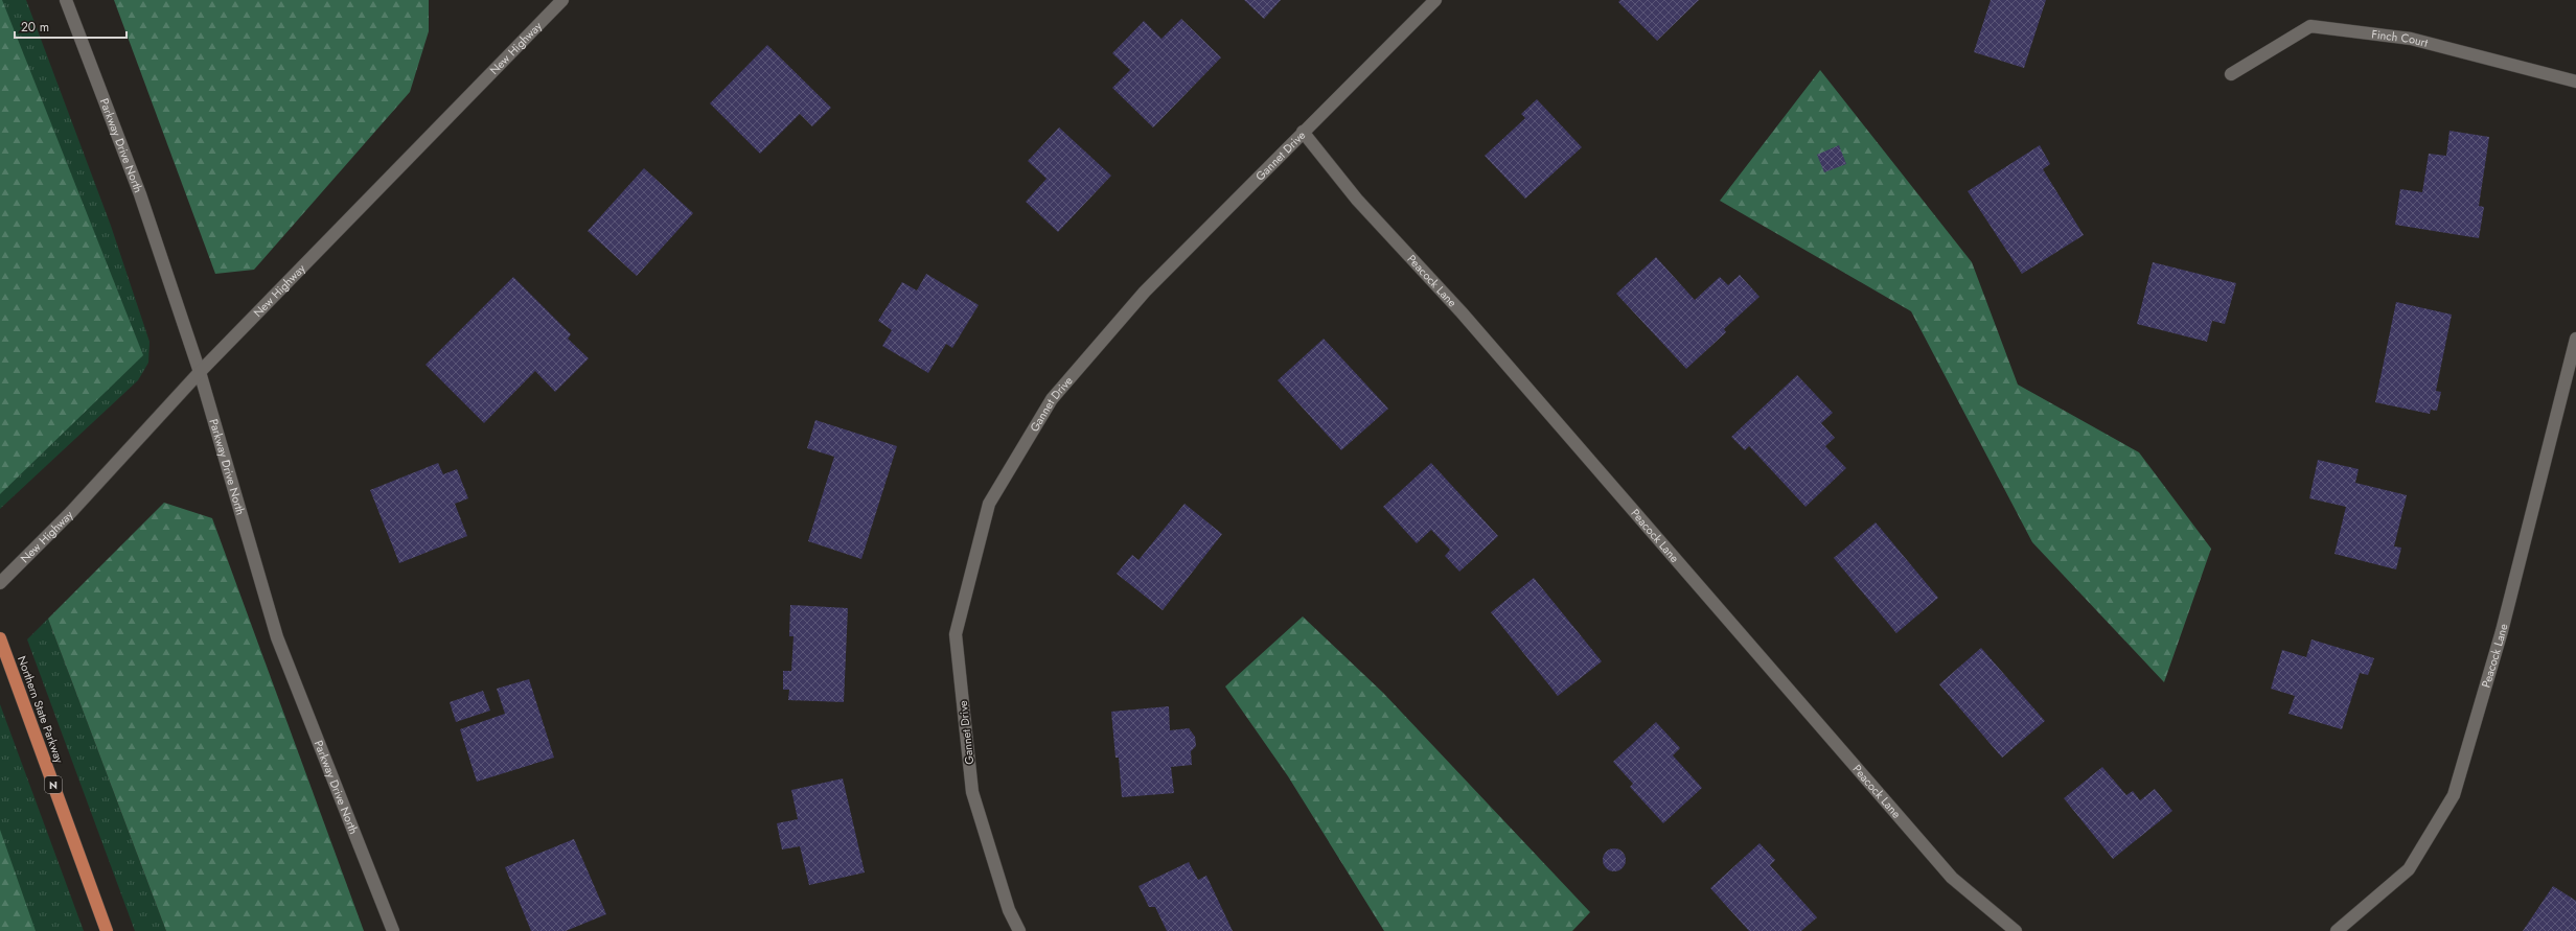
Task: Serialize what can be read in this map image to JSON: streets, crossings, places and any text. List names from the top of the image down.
{
  "streets": {
    "highway": ["Northern State Parkway", "N"],
    "street": [
      "Finch Court",
      "New Highway",
      "Parkway Drive North",
      "Gannet Drive",
      "Peacock Lane"
    ]
  },
  "crossings": [
    ["New Highway", "Parkway Drive North"],
    ["Gannet Drive", "Peacock Lane"]
  ],
  "scale_bar": "20 m"
}
